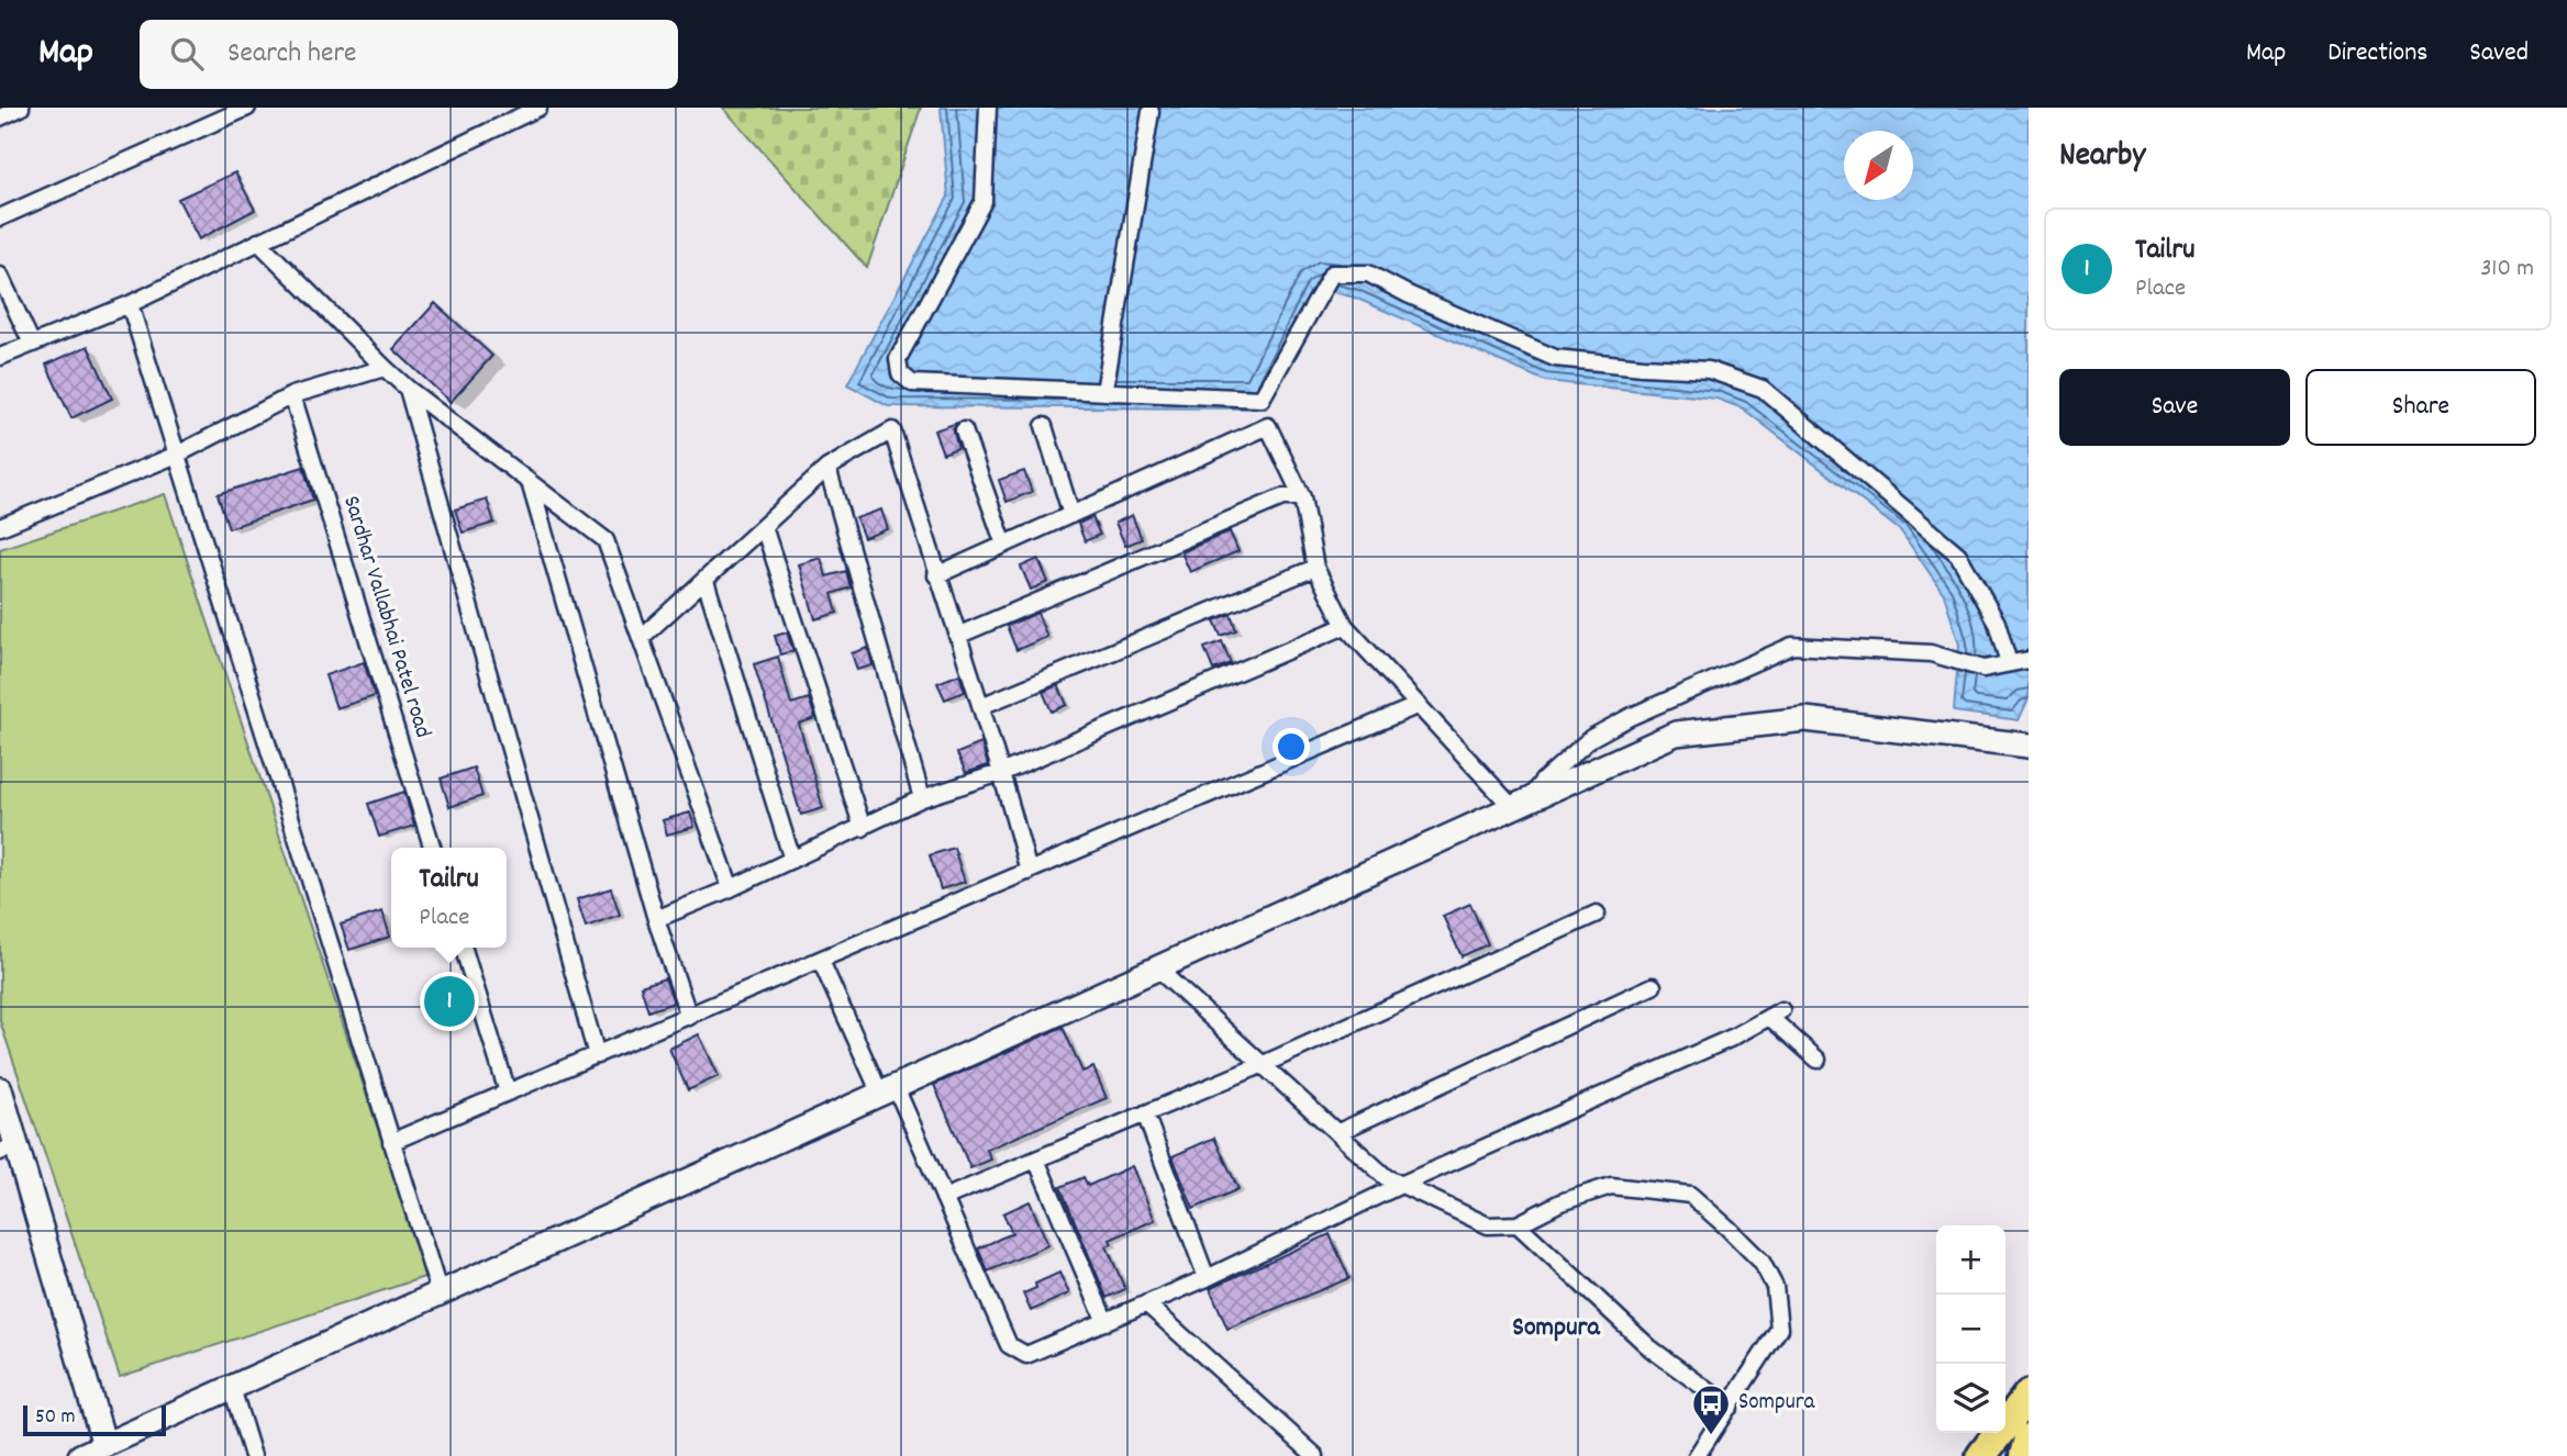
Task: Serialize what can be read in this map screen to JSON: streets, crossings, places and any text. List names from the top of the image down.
{
  "streets": {
    "street": ["Sardhar Vallabhai Patel road"]
  },
  "districts": ["Sompura"],
  "places": {
    "bus stop": ["Sompura"]
  },
  "scale_bar": "50 m",
  "north": "bottom left",
  "page": {
    "header": "Map",
    "search": "Search here",
    "nav": ["Map", "Directions", "Saved"],
    "heading": "Nearby",
    "list": [
      {
        "mark": "1",
        "name": "Tailru",
        "note": "Place",
        "value": "310 m"
      }
    ],
    "buttons": ["Save", "Share"],
    "popup": ["Tailru", "Place"],
    "pins": "1",
    "map_buttons": ["+", "−"],
    "scale": "50 m"
  }
}
